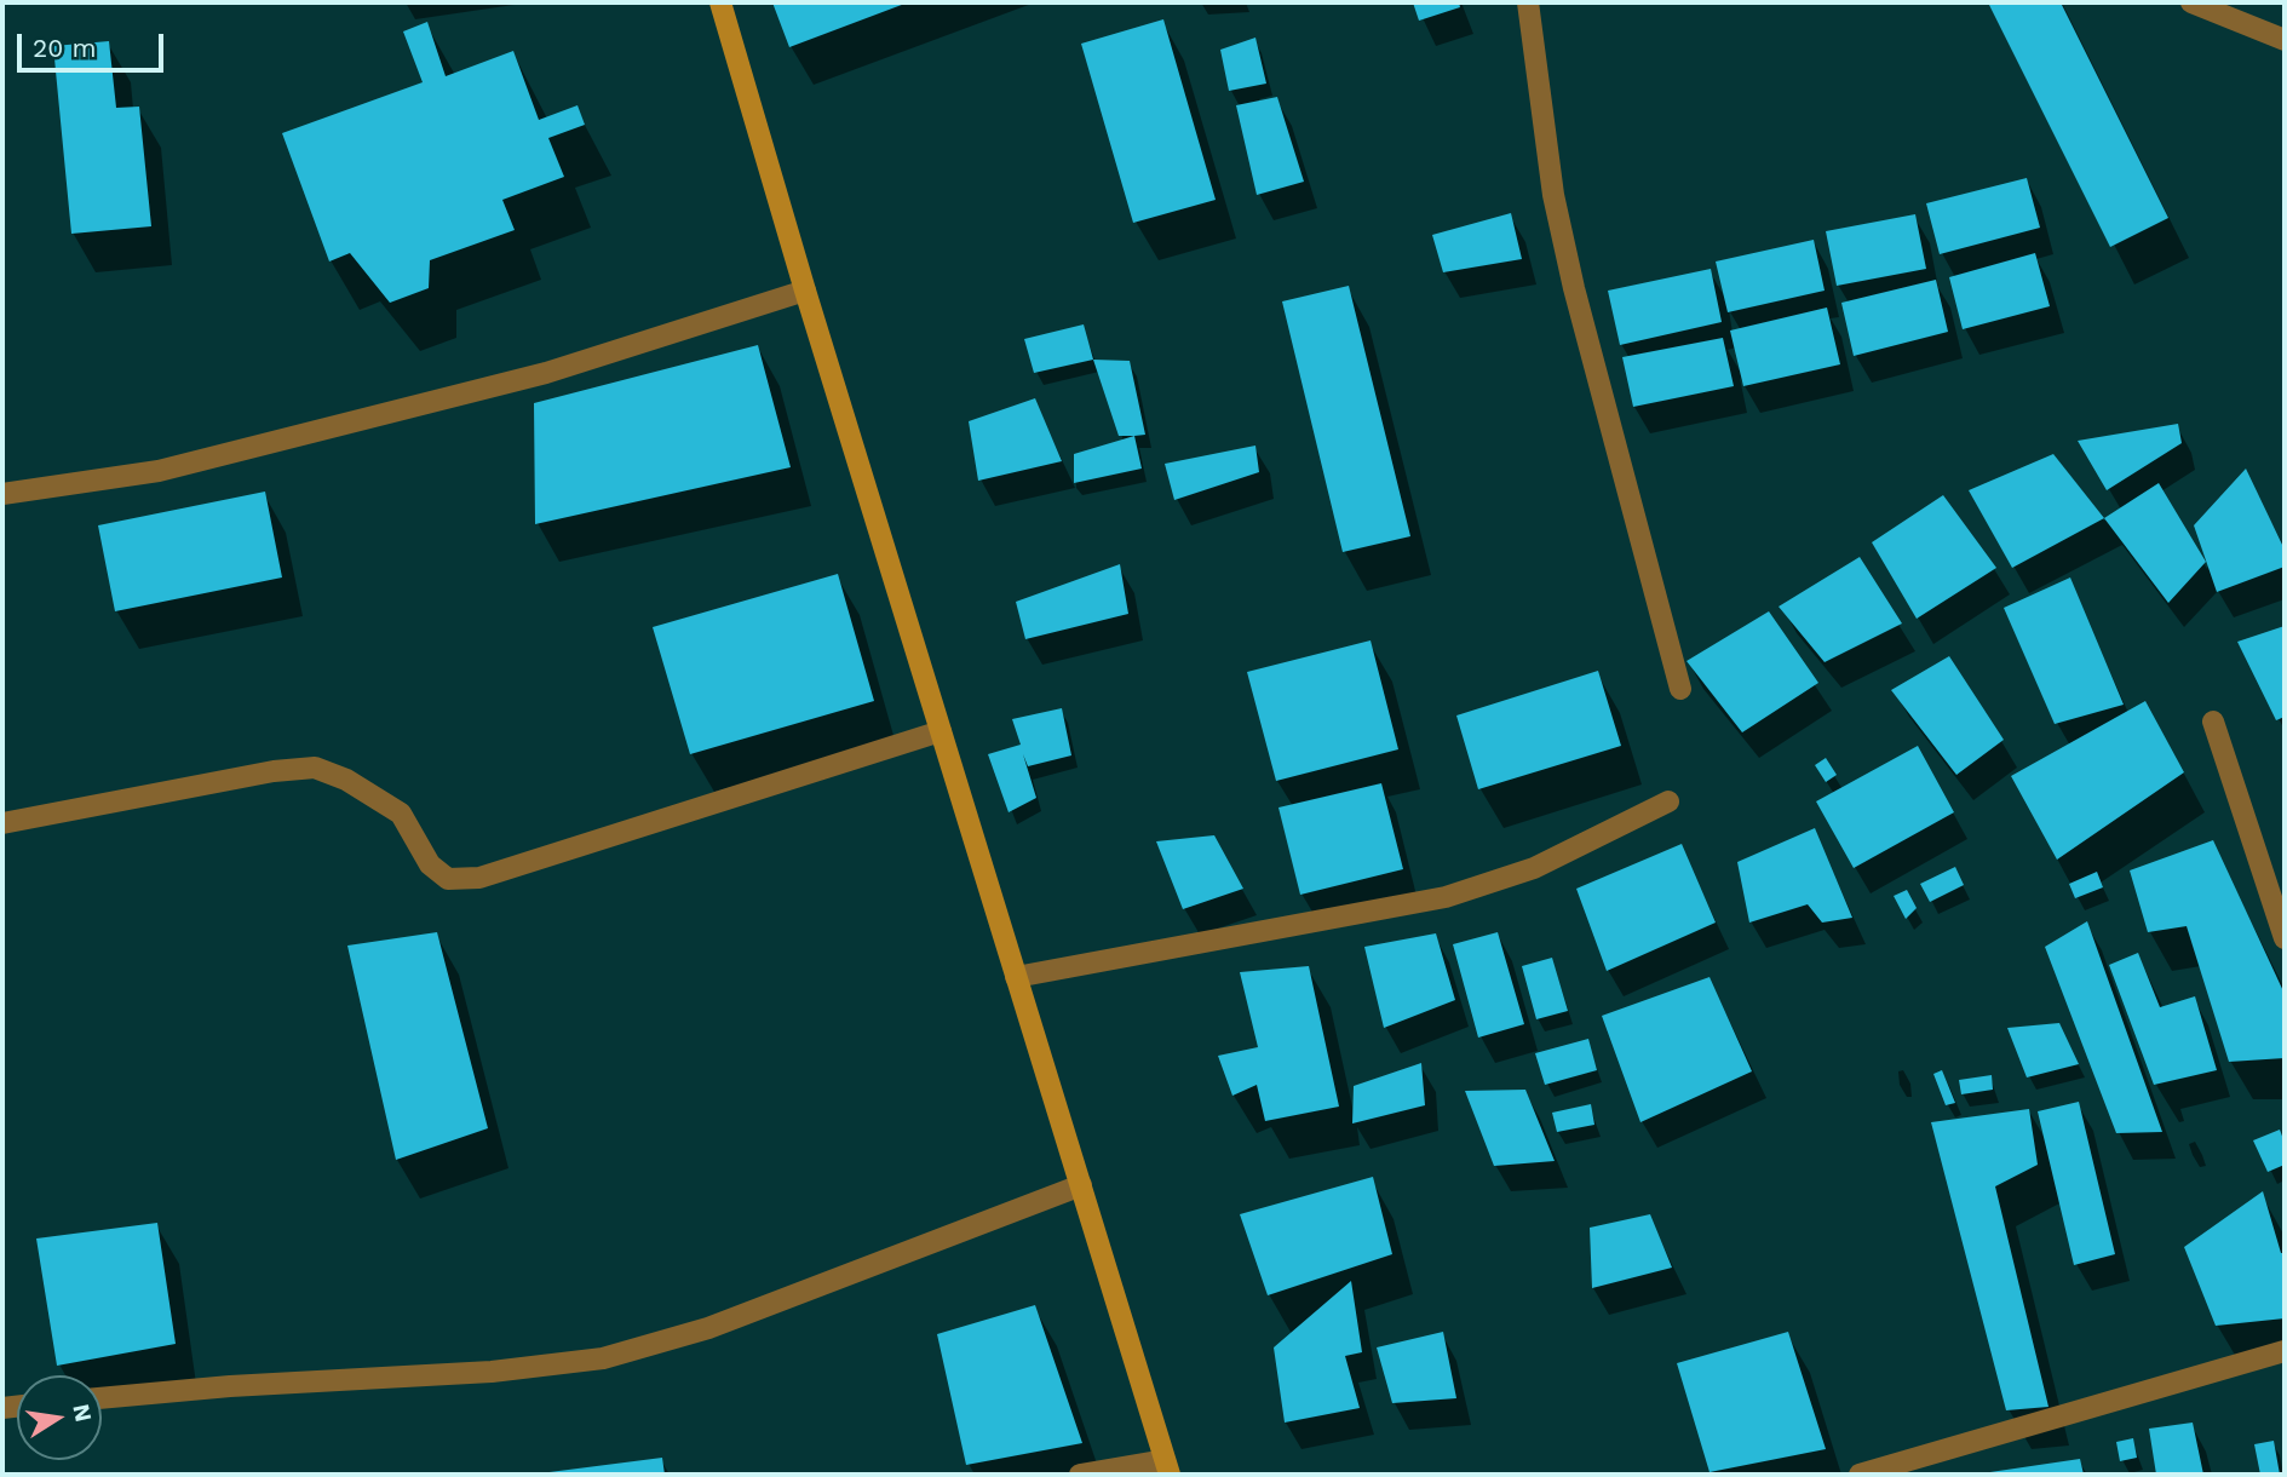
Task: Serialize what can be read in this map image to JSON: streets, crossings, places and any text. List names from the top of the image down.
{
  "scale_bar": "20 m",
  "north": "right"
}
